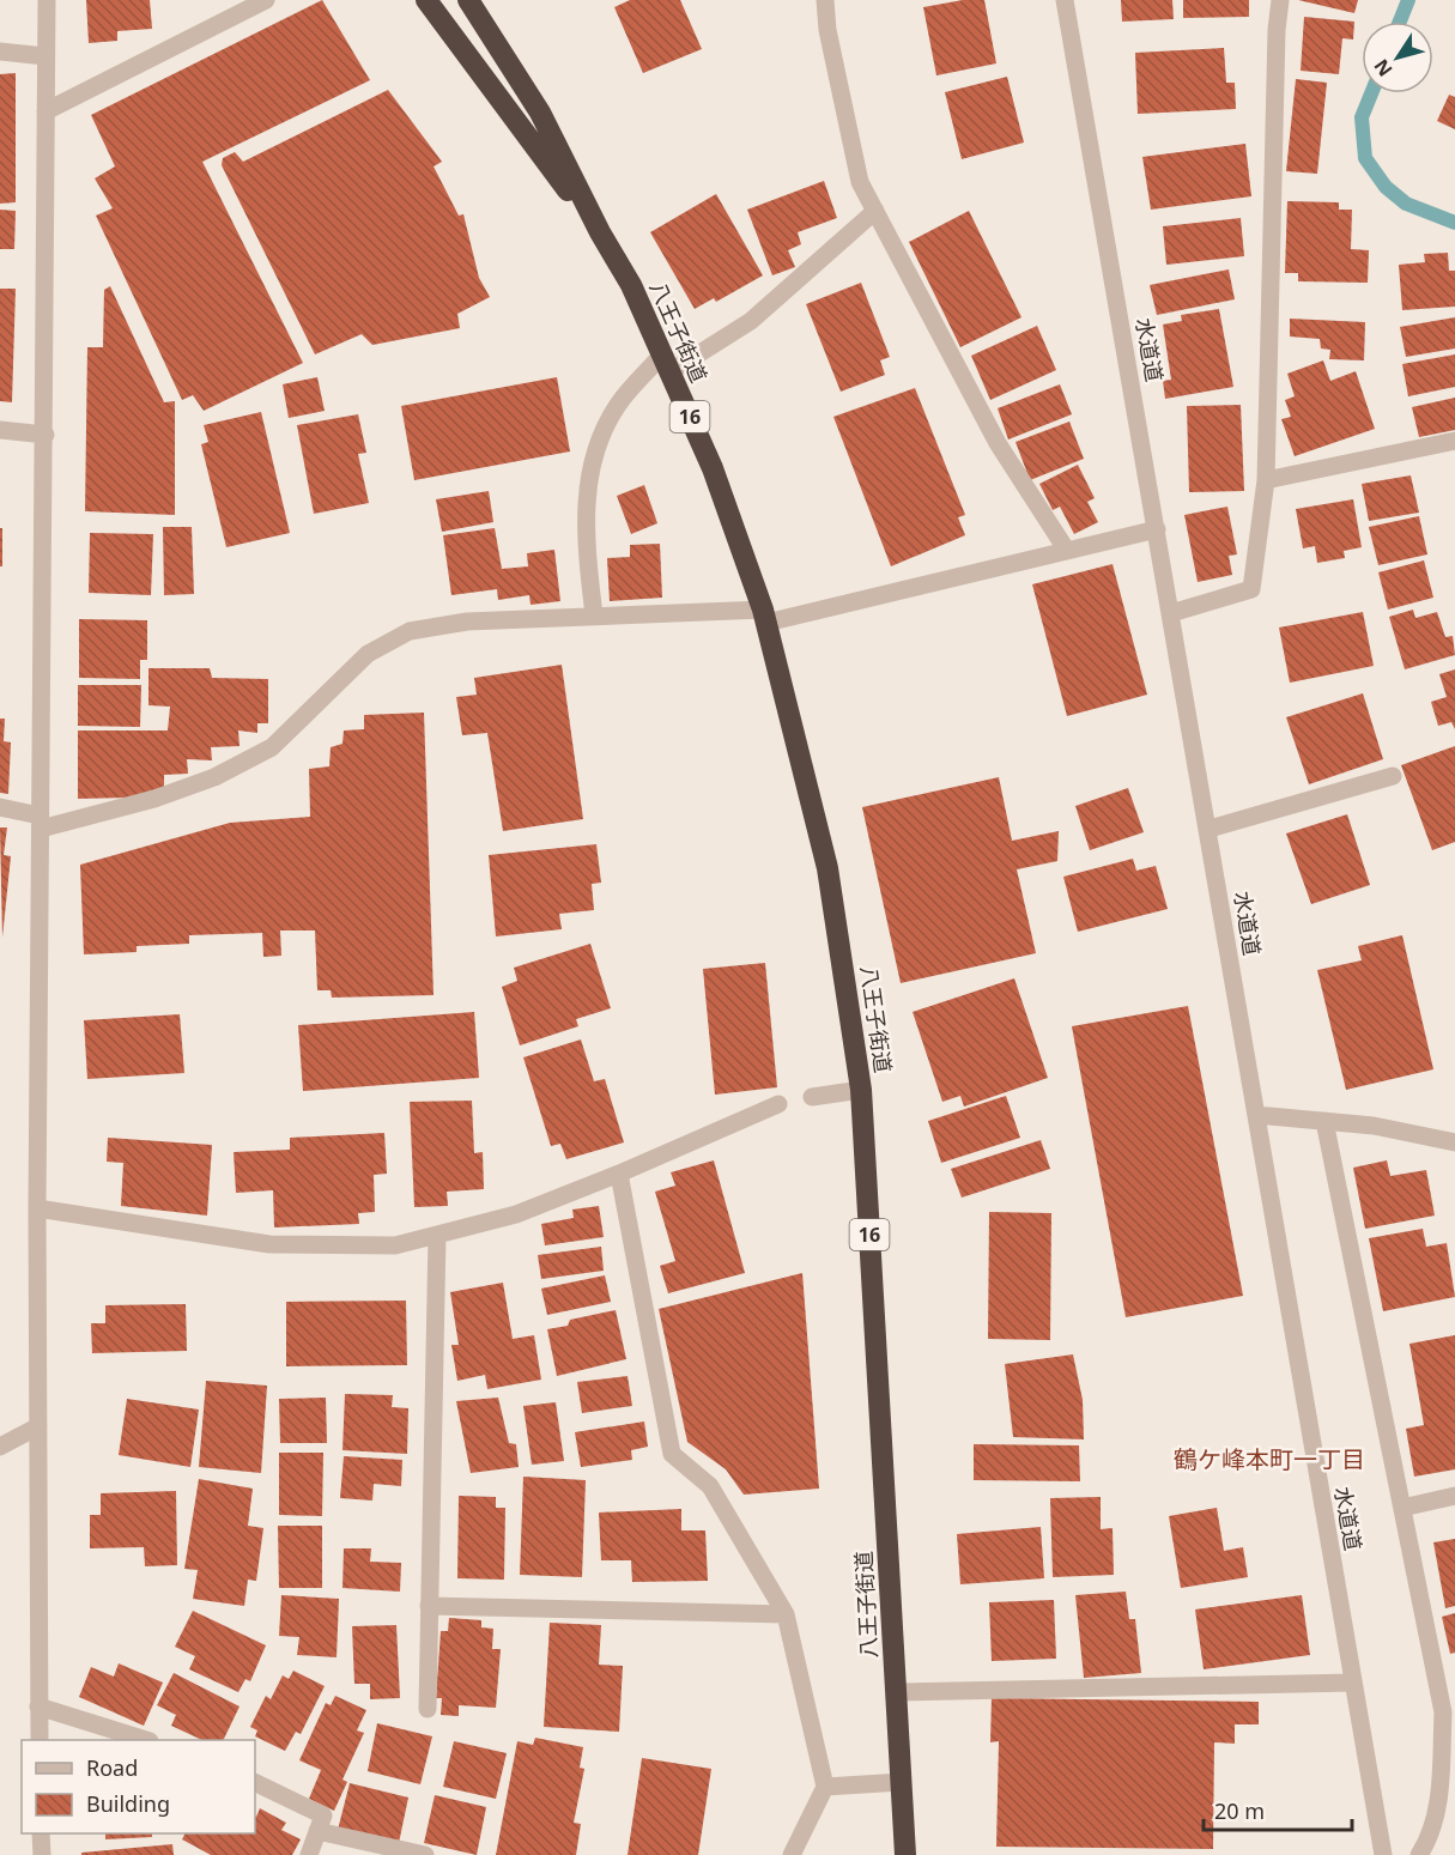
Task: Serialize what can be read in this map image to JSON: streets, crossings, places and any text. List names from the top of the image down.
{
  "streets": {
    "highway": ["八王子街道", "16"],
    "street": ["水道道"]
  },
  "districts": ["鶴ケ峰本町一丁目"],
  "legend": ["Road", "Building"],
  "scale_bar": "20 m",
  "north": "bottom left"
}
